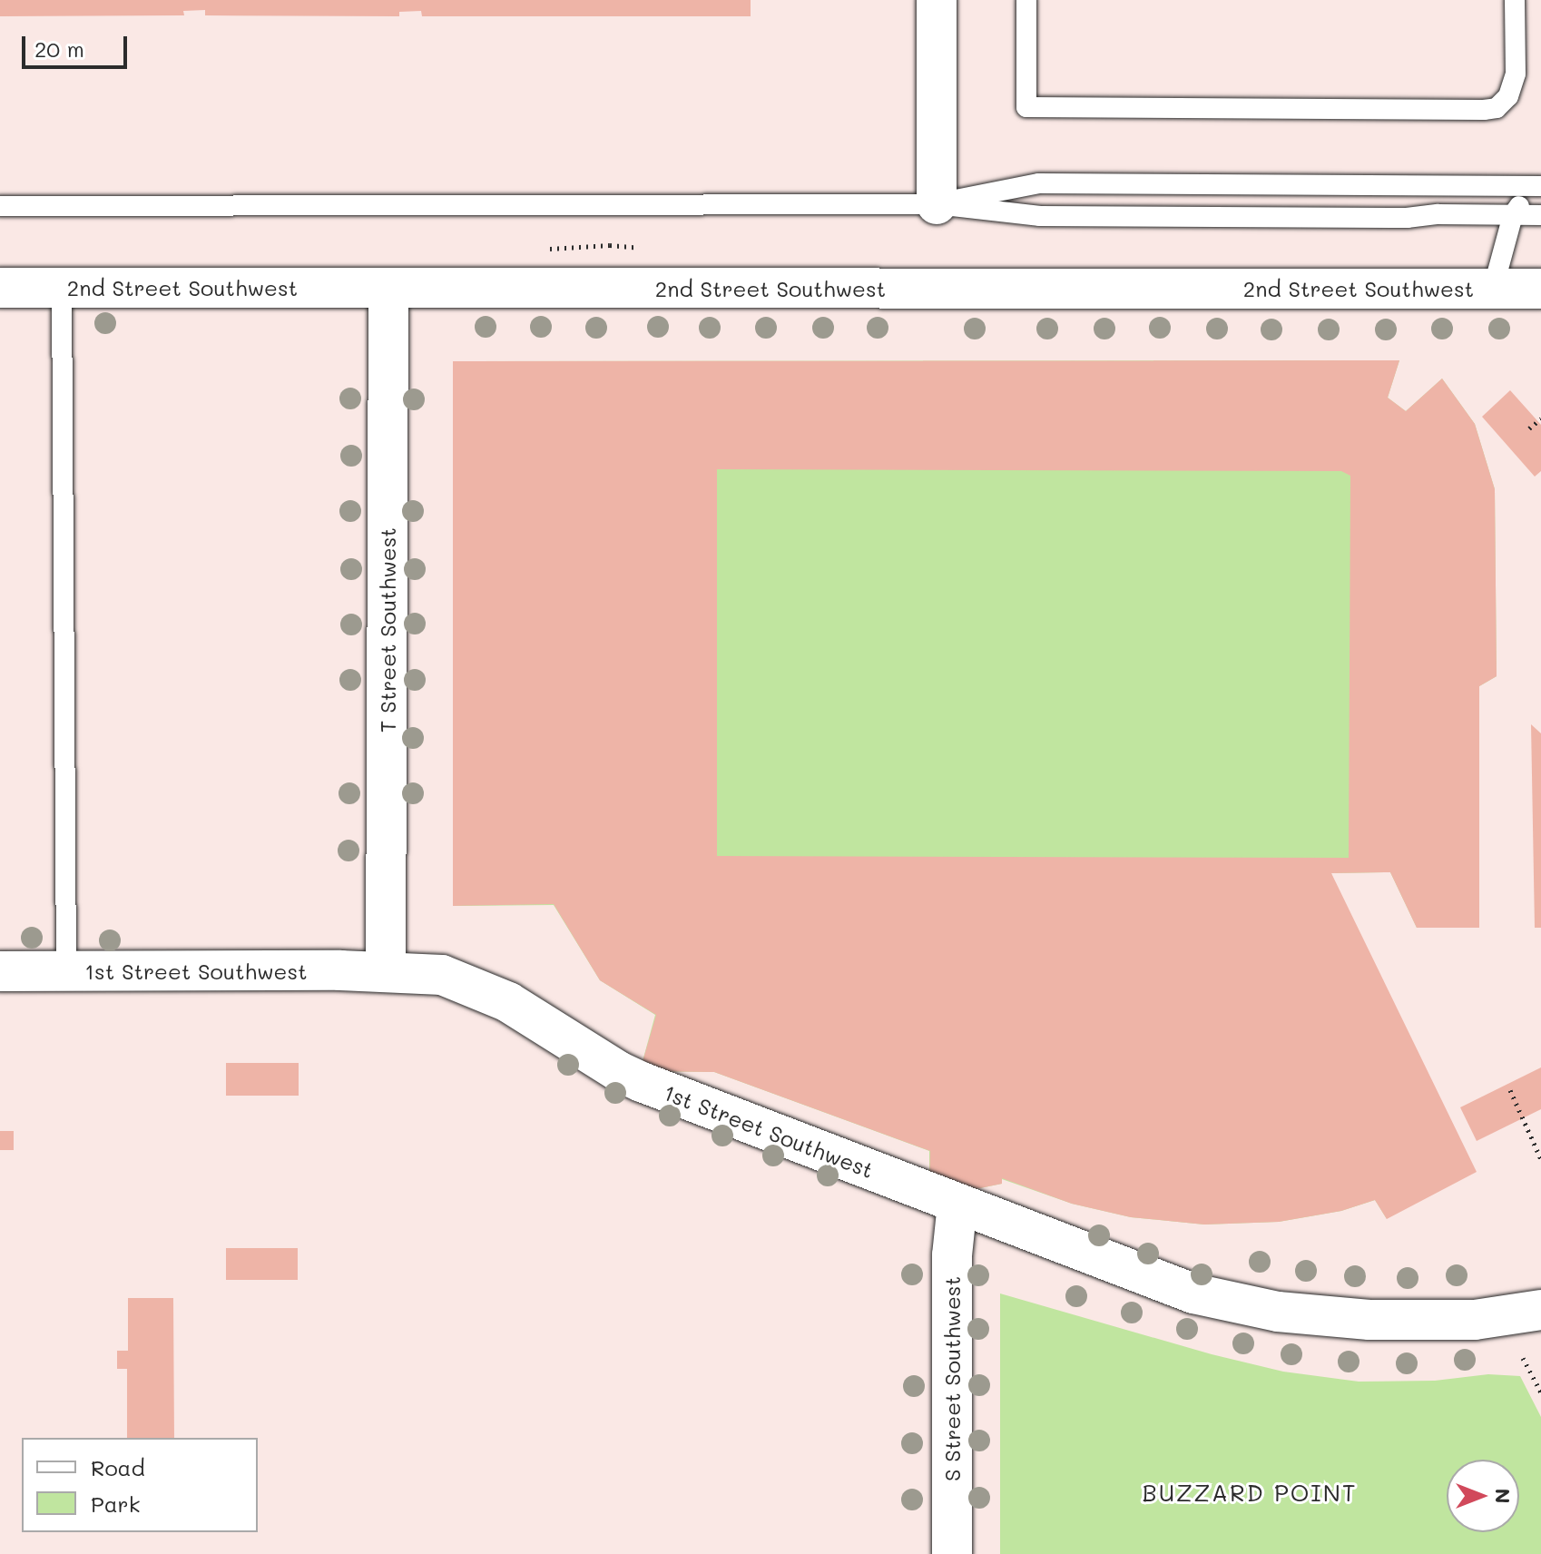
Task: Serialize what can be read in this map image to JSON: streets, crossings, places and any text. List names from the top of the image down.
{
  "streets": {
    "street": [
      "2nd Street Southwest",
      "T Street Southwest",
      "1st Street Southwest",
      "S Street Southwest"
    ]
  },
  "crossings": [
    ["2nd Street Southwest", "T Street Southwest"],
    ["T Street Southwest", "1st Street Southwest"],
    ["1st Street Southwest", "S Street Southwest"]
  ],
  "districts": ["BUZZARD POINT"],
  "legend": ["Road", "Park"],
  "scale_bar": "20 m",
  "north": "right"
}
